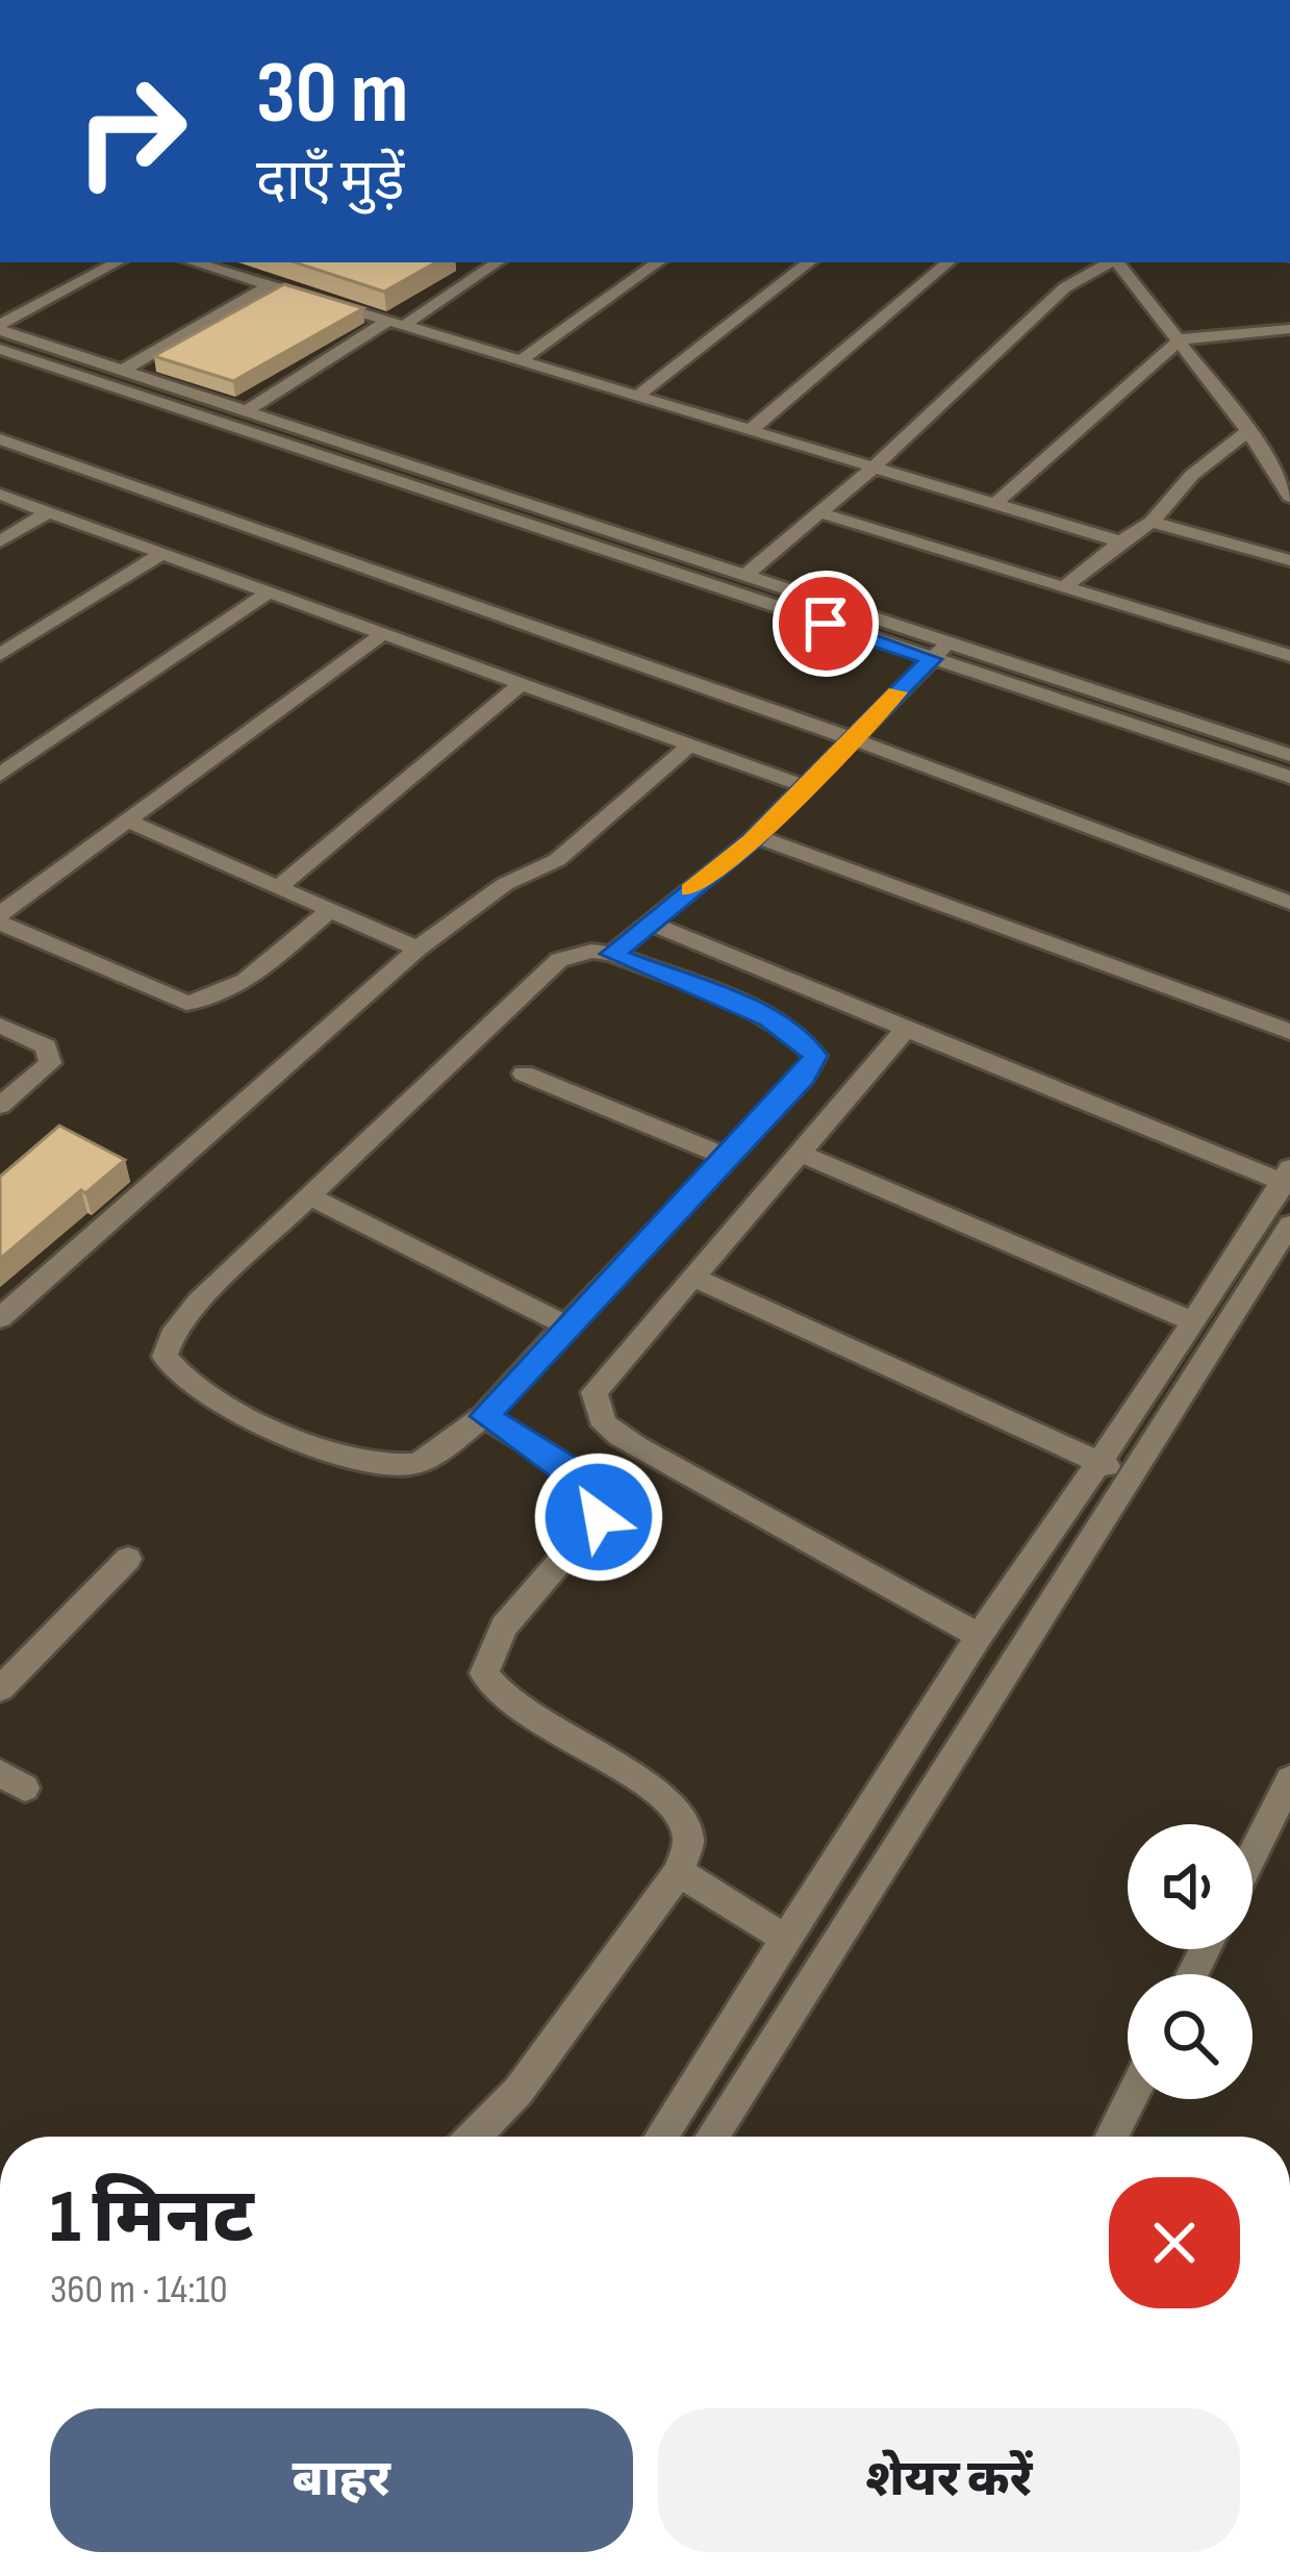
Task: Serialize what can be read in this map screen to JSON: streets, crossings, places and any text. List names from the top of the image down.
{
  "page": {
    "turn": ["30 m", "दाएँ मुड़ें"],
    "heading": ["1 मिनट", "360 m · 14:10"],
    "buttons": ["बाहर", "शेयर करें"]
  }
}
